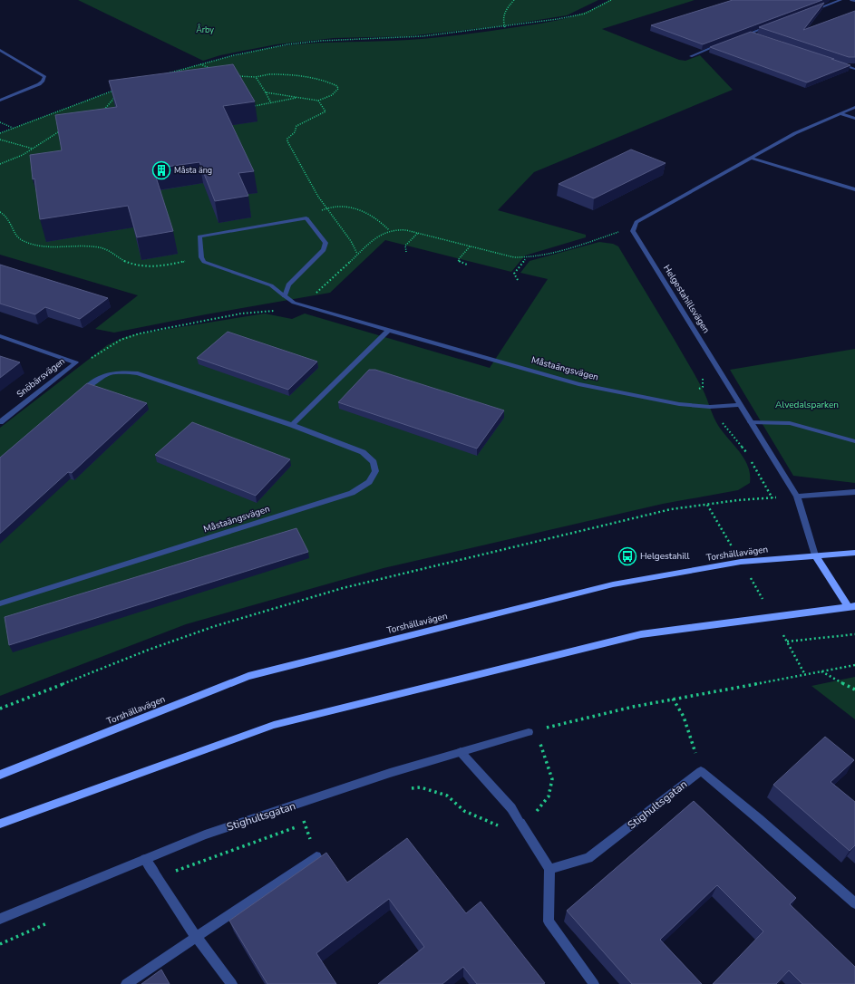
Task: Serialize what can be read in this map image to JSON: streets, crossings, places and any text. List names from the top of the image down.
{
  "streets": {
    "main road": ["Torshällavägen"],
    "street": [
      "Helgestahillsvägen",
      "Måstaängsvägen",
      "Snöbärsvägen",
      "Stighultsgatan"
    ]
  },
  "crossings": [
    ["Helgestahillsvägen", "Måstaängsvägen"],
    ["Helgestahillsvägen", "Torshällavägen"]
  ],
  "parks": ["Årby", "Alvedalsparken"],
  "places": {
    "building": ["Måsta äng"],
    "bus stop": ["Helgestahill"]
  }
}
